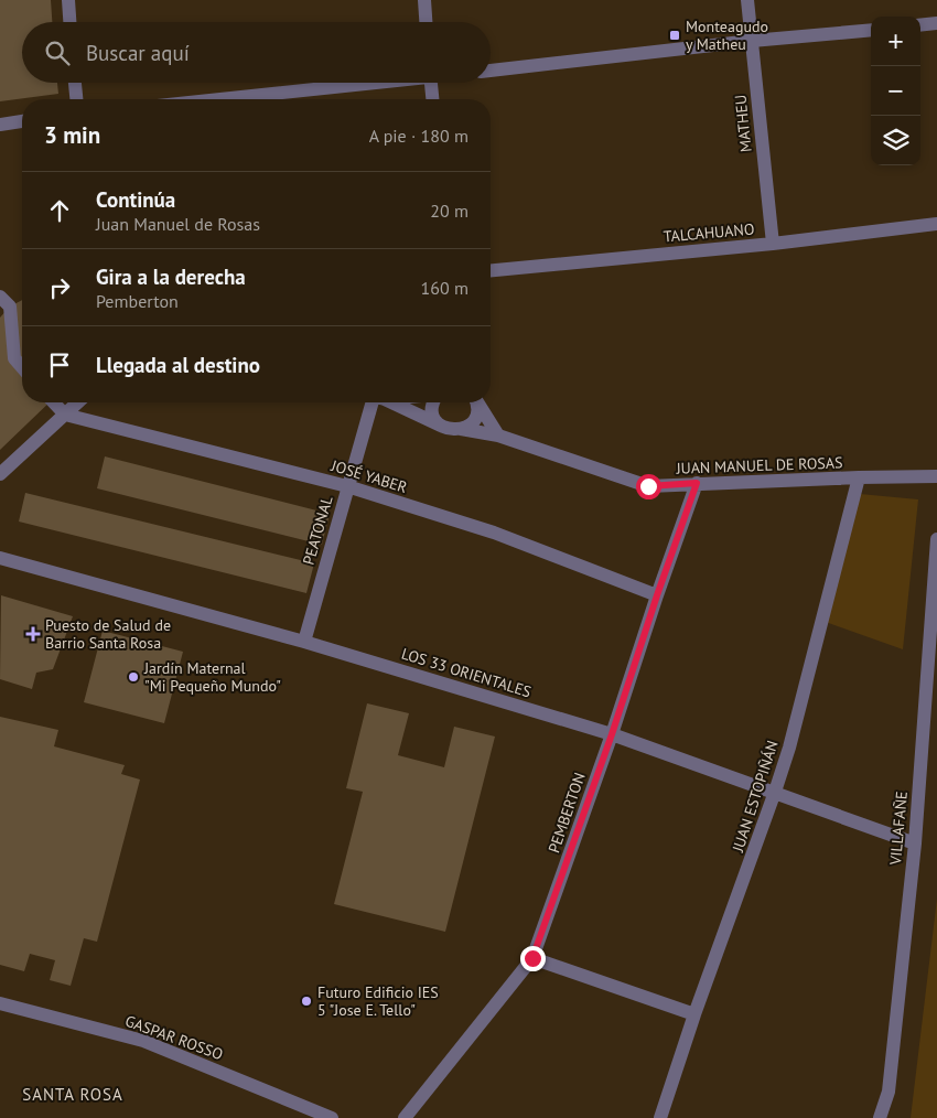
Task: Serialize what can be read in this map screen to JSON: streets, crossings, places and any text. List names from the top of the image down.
{
  "streets": {
    "street": [
      "MATHEU",
      "TALCAHUANO",
      "JUAN MANUEL DE ROSAS",
      "JOSÉ YABER",
      "PEATONAL",
      "LOS 33 ORIENTALES",
      "JUAN ESTOPIÑÁN",
      "PEMBERTON",
      "VILLAFAÑE",
      "GASPAR ROSSO"
    ]
  },
  "crossings": [
    ["MATHEU", "TALCAHUANO"],
    ["JUAN MANUEL DE ROSAS", "JUAN ESTOPIÑÁN"],
    ["JUAN MANUEL DE ROSAS", "PEMBERTON"],
    ["JOSÉ YABER", "PEATONAL"],
    ["JOSÉ YABER", "PEMBERTON"],
    ["PEATONAL", "LOS 33 ORIENTALES"],
    ["LOS 33 ORIENTALES", "JUAN ESTOPIÑÁN"],
    ["LOS 33 ORIENTALES", "PEMBERTON"],
    ["LOS 33 ORIENTALES", "VILLAFAÑE"]
  ],
  "districts": ["SANTA ROSA"],
  "places": {
    "transit": ["Monteagudo y Matheu"],
    "health": ["Puesto de Salud de Barrio Santa Rosa"],
    "other": ["Jardín Maternal \"Mi Pequeño Mundo\"", "Futuro Edificio IES 5 \"Jose E. Tello\""]
  },
  "page": {
    "map_buttons": ["+", "−"],
    "search": "Buscar aquí",
    "heading": ["3 min", "A pie · 180 m"],
    "list": [
      ["Continúa", "Juan Manuel de Rosas", "20 m"],
      ["Gira a la derecha", "Pemberton", "160 m"],
      "Llegada al destino"
    ]
  }
}
